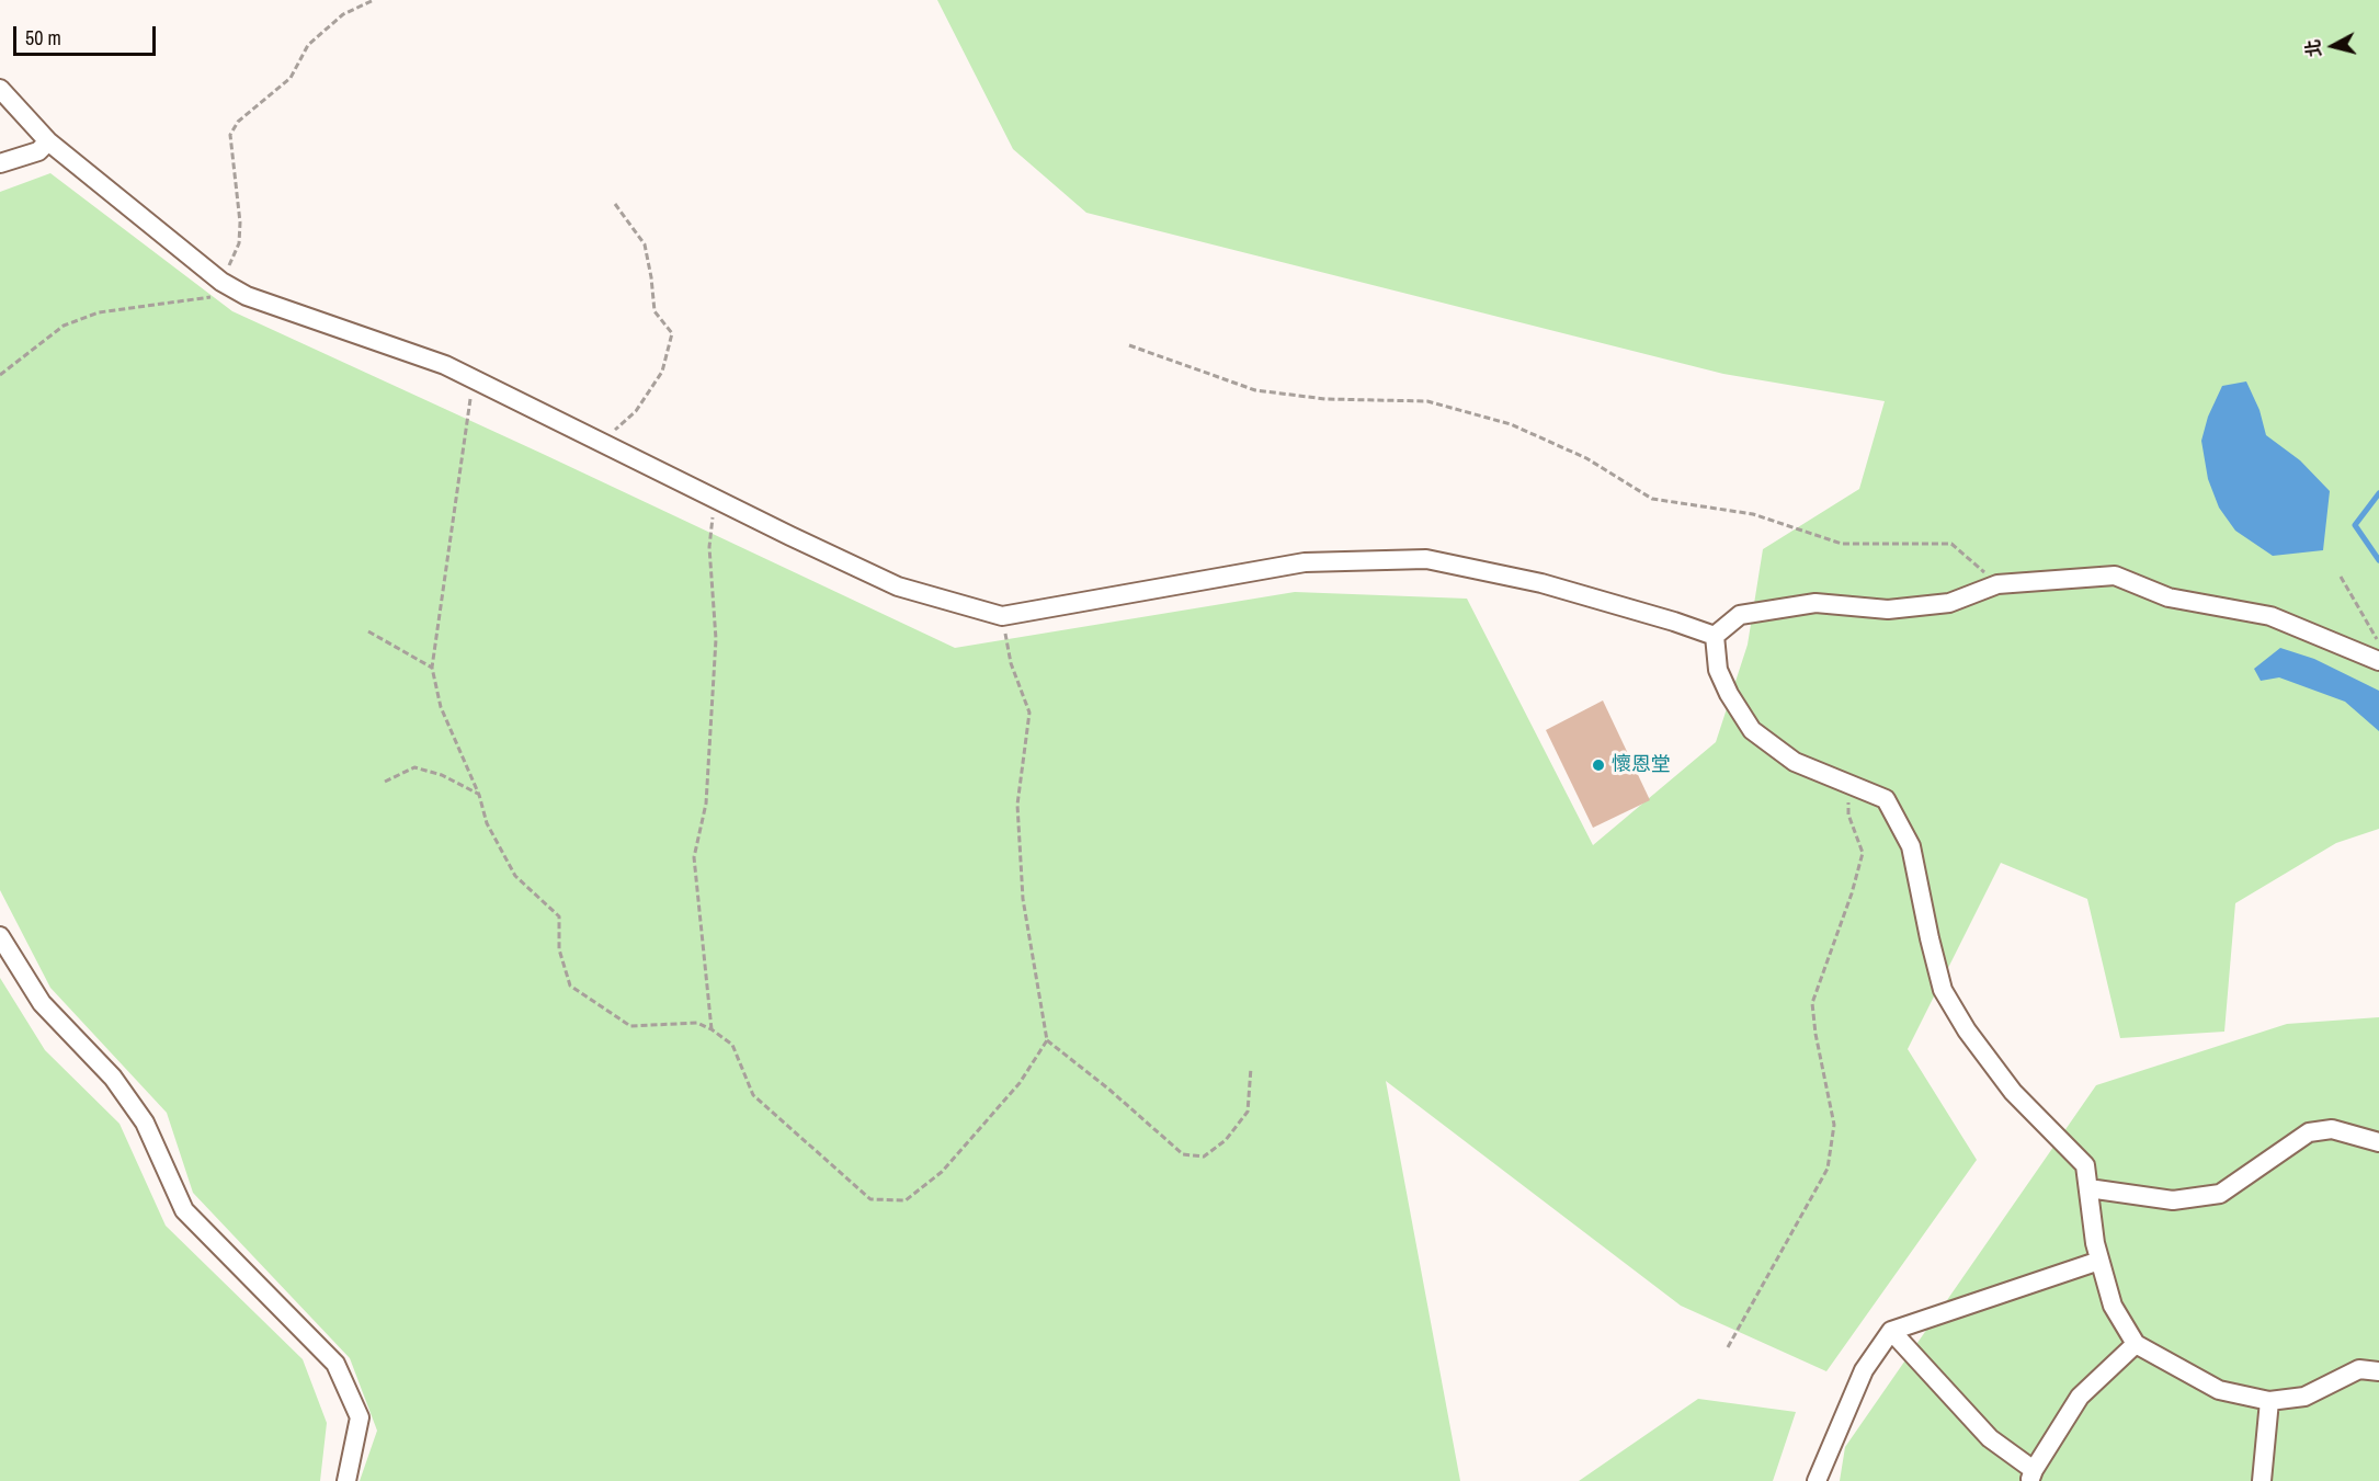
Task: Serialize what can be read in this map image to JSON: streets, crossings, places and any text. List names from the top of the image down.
{
  "places": ["懷恩堂"],
  "scale_bar": "50 m",
  "north": "left"
}
